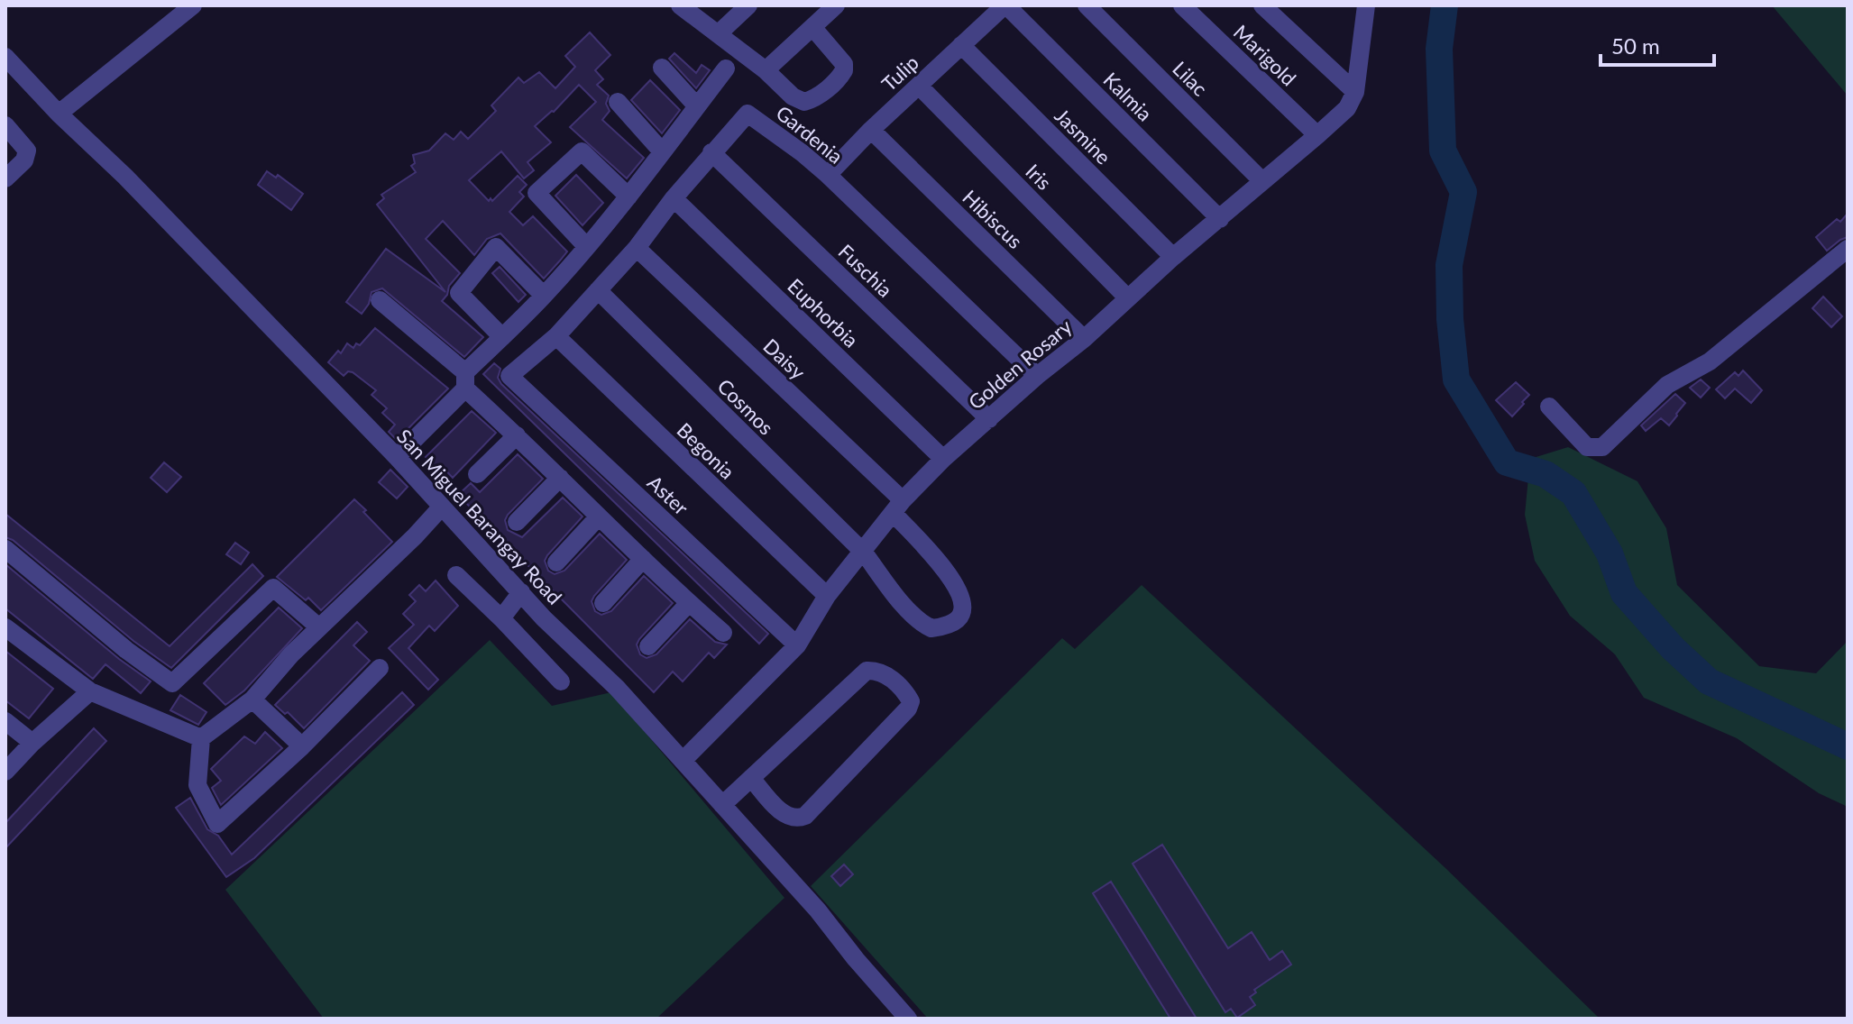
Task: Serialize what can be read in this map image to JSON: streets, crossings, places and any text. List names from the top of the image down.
{
  "streets": {
    "street": [
      "Marigold",
      "Tulip",
      "Lilac",
      "Kalmia",
      "Gardenia",
      "Jasmine",
      "Iris",
      "Hibiscus",
      "Fuschia",
      "Euphorbia",
      "Daisy",
      "Golden Rosary",
      "Cosmos",
      "Begonia",
      "Aster",
      "San Miguel Barangay Road"
    ]
  },
  "crossings": [
    ["Marigold", "Golden Rosary"],
    ["Tulip", "Kalmia"],
    ["Tulip", "Gardenia"],
    ["Tulip", "Jasmine"],
    ["Tulip", "Iris"],
    ["Tulip", "Hibiscus"],
    ["Lilac", "Golden Rosary"],
    ["Kalmia", "Golden Rosary"],
    ["Gardenia", "Fuschia"],
    ["Gardenia", "Euphorbia"],
    ["Gardenia", "Daisy"],
    ["Gardenia", "Golden Rosary"],
    ["Gardenia", "Cosmos"],
    ["Gardenia", "Begonia"],
    ["Gardenia", "Aster"],
    ["Jasmine", "Golden Rosary"],
    ["Iris", "Golden Rosary"],
    ["Hibiscus", "Golden Rosary"],
    ["Fuschia", "Golden Rosary"],
    ["Euphorbia", "Golden Rosary"],
    ["Daisy", "Golden Rosary"],
    ["Daisy", "Cosmos"],
    ["Golden Rosary", "Cosmos"],
    ["Golden Rosary", "Begonia"],
    ["Golden Rosary", "Aster"],
    ["Golden Rosary", "San Miguel Barangay Road"]
  ],
  "scale_bar": "50 m"
}
